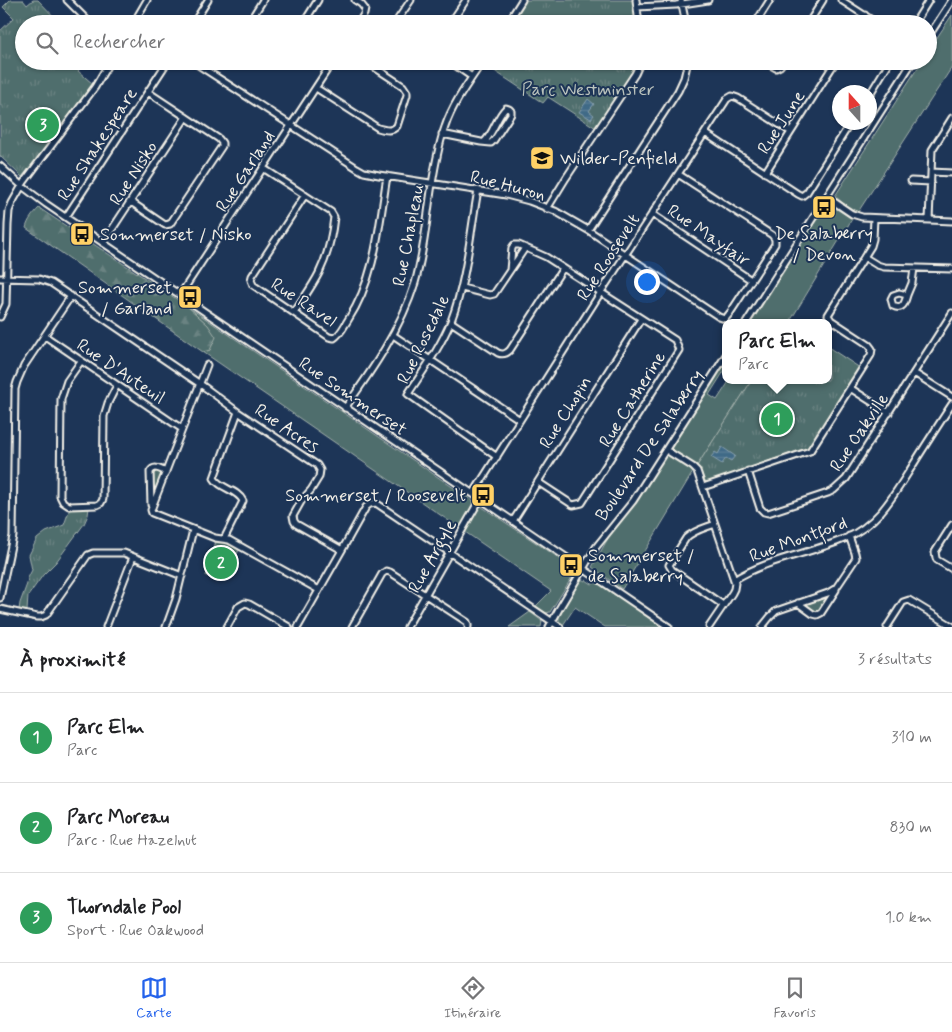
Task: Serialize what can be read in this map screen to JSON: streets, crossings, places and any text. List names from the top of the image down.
{
  "streets": {
    "street": [
      "Rue June",
      "Rue Shakespeare",
      "Rue Garland",
      "Rue Nisko",
      "Rue Huron",
      "Rue Chapleau",
      "Rue Mayfair",
      "Rue Roosevelt",
      "Rue Ravel",
      "Rue Rosedale",
      "Rue D'Auteuil",
      "Rue Sommerset",
      "Rue Catherine",
      "Rue Chopin",
      "Rue Acres",
      "Rue Oakville",
      "Boulevard De Salaberry",
      "Rue Montford",
      "Rue Argyle"
    ]
  },
  "crossings": [
    ["Rue June", "Rue Roosevelt"],
    ["Rue Shakespeare", "Rue Sommerset"],
    ["Rue Garland", "Rue Huron"],
    ["Rue Garland", "Rue Sommerset"],
    ["Rue Nisko", "Rue Sommerset"],
    ["Rue Huron", "Rue Chapleau"],
    ["Rue Huron", "Rue Mayfair"],
    ["Rue Huron", "Rue Roosevelt"],
    ["Rue Huron", "Rue Ravel"],
    ["Rue Huron", "Rue Rosedale"],
    ["Rue Chapleau", "Rue Sommerset"],
    ["Rue Mayfair", "Rue Roosevelt"],
    ["Rue Roosevelt", "Rue Rosedale"],
    ["Rue Roosevelt", "Rue Sommerset"],
    ["Rue Roosevelt", "Rue Catherine"],
    ["Rue Sommerset", "Rue Chopin"],
    ["Rue Sommerset", "Boulevard De Salaberry"],
    ["Rue Sommerset", "Rue Argyle"],
    ["Rue Catherine", "Rue Chopin"]
  ],
  "parks": ["Parc Westminster"],
  "places": {
    "school or university": ["Wilder-Penfield"],
    "bus stop": [
      "De Salaberry / Devon",
      "Sommerset / Nisko",
      "Sommerset / Garland",
      "Sommerset / Roosevelt",
      "Sommerset / de Salaberry"
    ]
  },
  "north": "top",
  "page": {
    "search": "Rechercher",
    "pins": ["3", "1", "2"],
    "popup": ["Parc Elm", "Parc"],
    "heading": ["À proximité", "3 résultats"],
    "list": [
      {
        "mark": "1",
        "name": "Parc Elm",
        "note": "Parc",
        "value": "310 m"
      },
      {
        "mark": "2",
        "name": "Parc Moreau",
        "note": "Parc · Rue Hazelnut",
        "value": "830 m"
      },
      {
        "mark": "3",
        "name": "Thorndale Pool",
        "note": "Sport · Rue Oakwood",
        "value": "1.0 km"
      }
    ],
    "nav": ["Carte", "Itinéraire", "Favoris"]
  }
}
